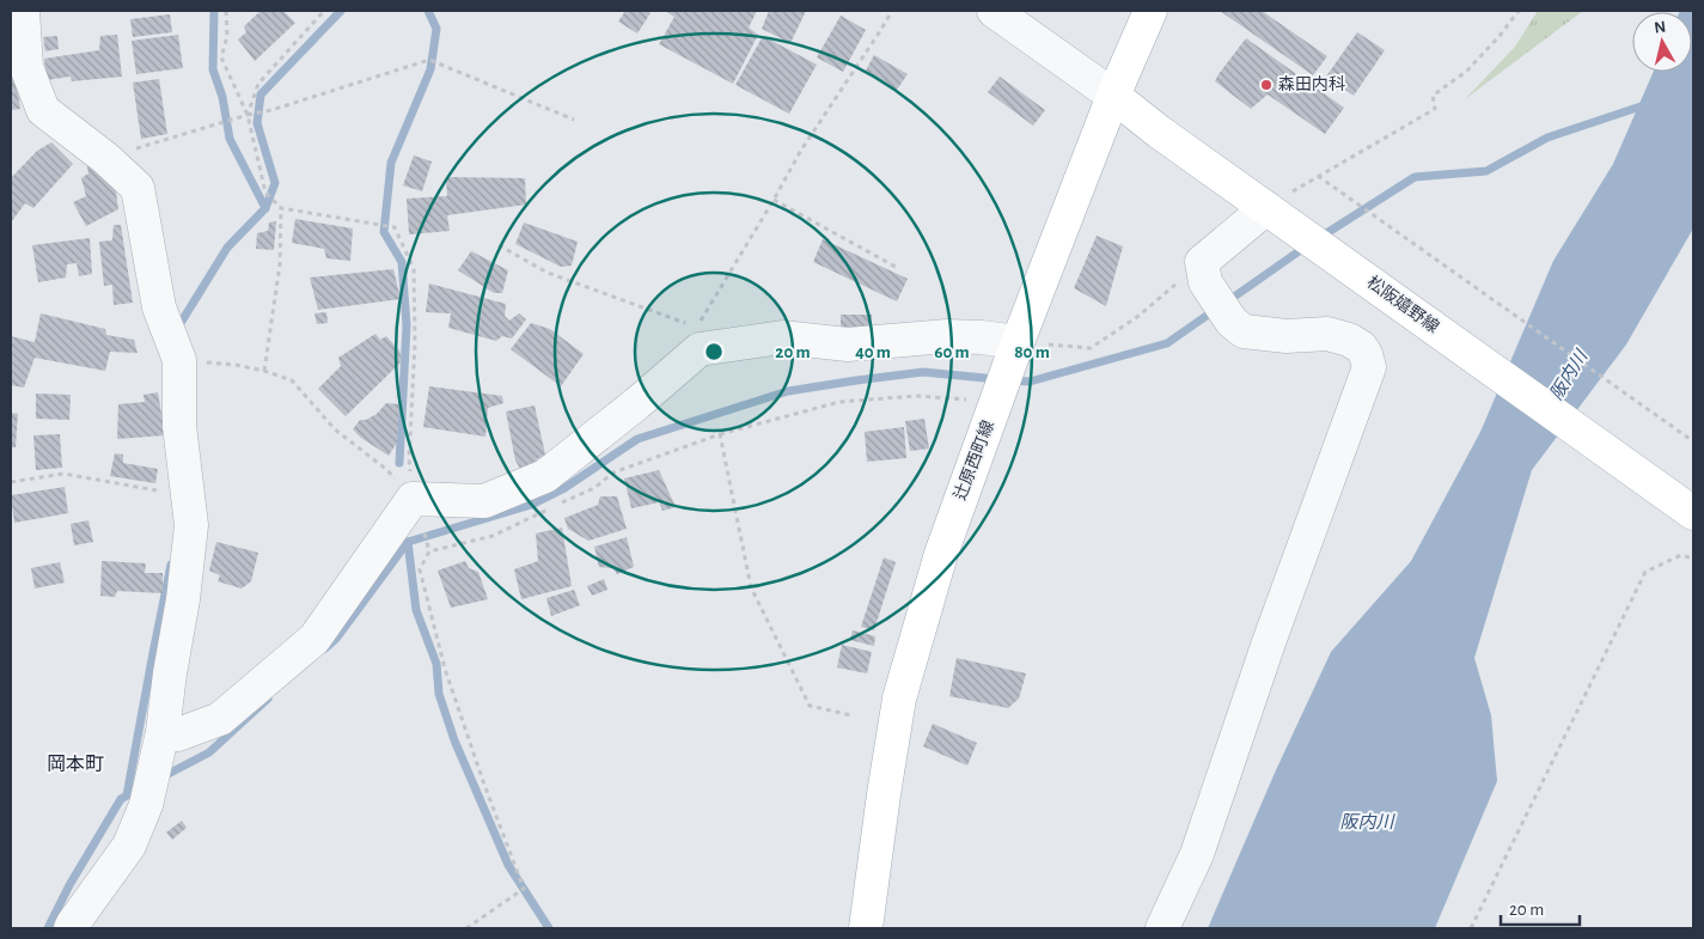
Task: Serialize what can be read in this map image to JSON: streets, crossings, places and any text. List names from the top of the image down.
{
  "streets": {
    "main road": ["松阪嬉野線", "辻原西町線"]
  },
  "crossings": [
    ["松阪嬉野線", "辻原西町線"]
  ],
  "districts": ["岡本町"],
  "water": ["阪内川"],
  "places": ["森田内科"],
  "scale_bar": "20 m",
  "north": "top",
  "rings": [
    "20 m",
    "40 m",
    "60 m",
    "80 m"
  ]
}
